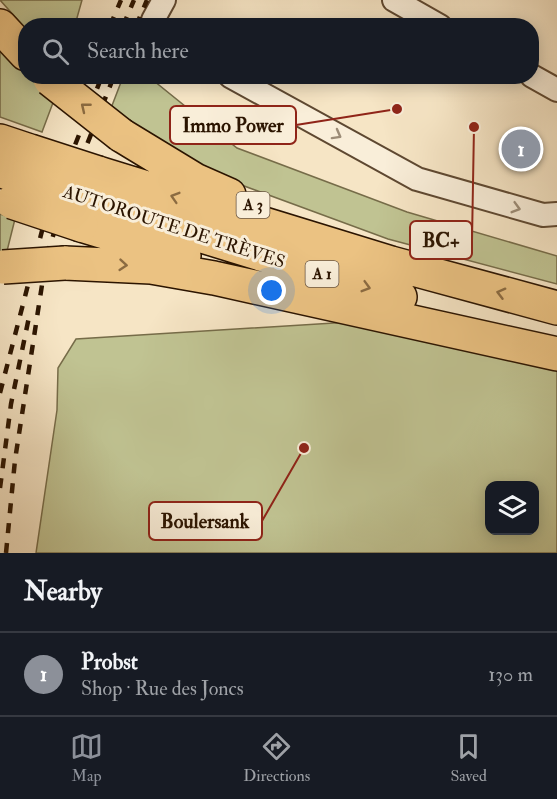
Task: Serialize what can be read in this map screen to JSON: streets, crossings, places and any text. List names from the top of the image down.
{
  "streets": {
    "highway": ["A 3", "AUTOROUTE DE TRÈVES", "A 1"]
  },
  "crossings": [
    ["A 3", "AUTOROUTE DE TRÈVES"],
    ["AUTOROUTE DE TRÈVES", "A 1"]
  ],
  "places": ["Immo Power", "BC+", "Boulersank"],
  "page": {
    "search": "Search here",
    "pins": "1",
    "heading": "Nearby",
    "list": [
      {
        "mark": "1",
        "name": "Probst",
        "note": "Shop · Rue des Joncs",
        "value": "130 m"
      }
    ],
    "nav": ["Map", "Directions", "Saved"]
  }
}
